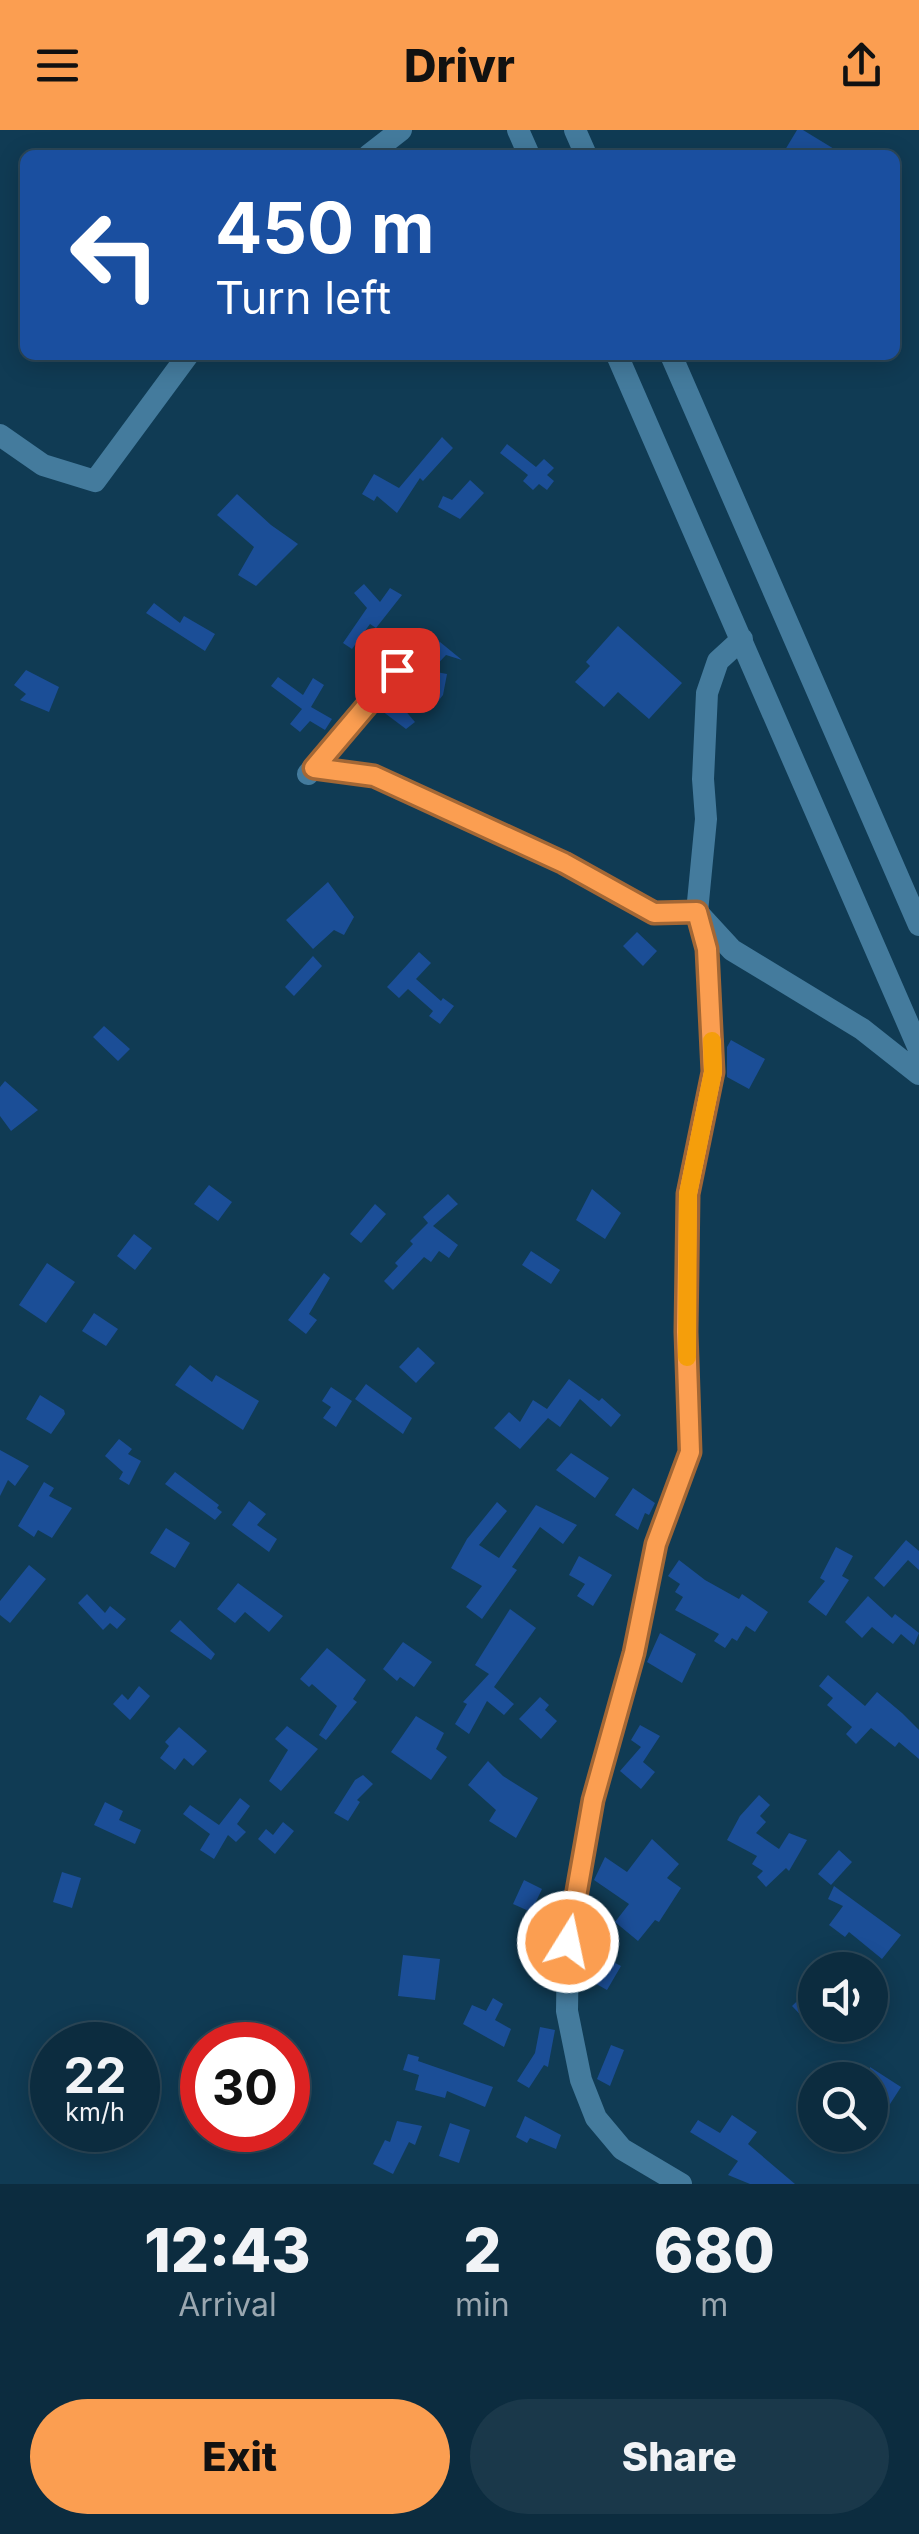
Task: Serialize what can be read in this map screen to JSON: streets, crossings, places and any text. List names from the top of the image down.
{
  "page": {
    "header": "Drivr",
    "turn": ["450 m", "Turn left"],
    "speed": "22 km/h",
    "limit": "30",
    "eta": [
      "12:43",
      "Arrival",
      "2",
      "min",
      "680",
      "m"
    ],
    "buttons": ["Exit", "Share"]
  }
}
